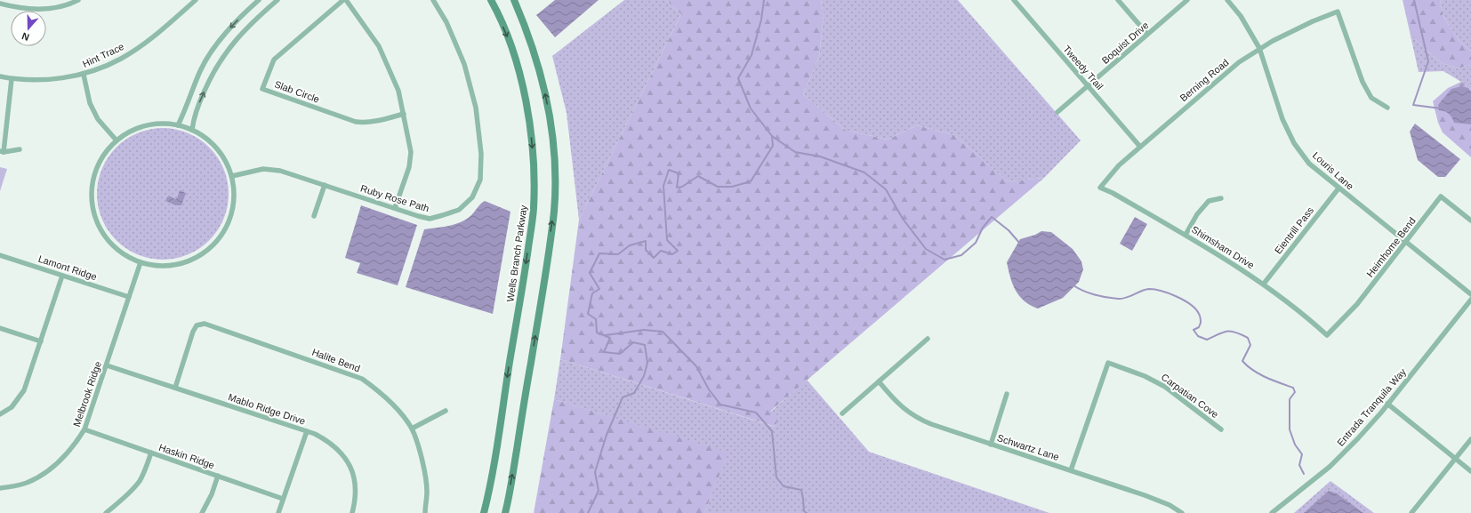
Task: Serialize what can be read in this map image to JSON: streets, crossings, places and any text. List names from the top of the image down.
{
  "streets": {
    "street": [
      "Boquist Drive",
      "Hint Trace",
      "Tweedy Trail",
      "Berning Road",
      "Slab Circle",
      "Louris Lane",
      "Ruby Rose Path",
      "Eientrill Pass",
      "Shimsham Drive",
      "Heimhome Bend",
      "Wells Branch Parkway",
      "Lamont Ridge",
      "Halite Bend",
      "Melbrook Ridge",
      "Carpatian Cove",
      "Entrada Tranquila Way",
      "Mablo Ridge Drive",
      "Schwartz Lane",
      "Haskin Ridge"
    ]
  },
  "crossings": [
    ["Boquist Drive", "Tweedy Trail"],
    ["Tweedy Trail", "Berning Road"],
    ["Berning Road", "Louris Lane"],
    ["Berning Road", "Shimsham Drive"],
    ["Louris Lane", "Eientrill Pass"],
    ["Louris Lane", "Heimhome Bend"],
    ["Eientrill Pass", "Shimsham Drive"],
    ["Shimsham Drive", "Heimhome Bend"],
    ["Lamont Ridge", "Melbrook Ridge"],
    ["Halite Bend", "Mablo Ridge Drive"],
    ["Melbrook Ridge", "Mablo Ridge Drive"],
    ["Melbrook Ridge", "Haskin Ridge"],
    ["Carpatian Cove", "Schwartz Lane"]
  ],
  "north": "bottom"
}
